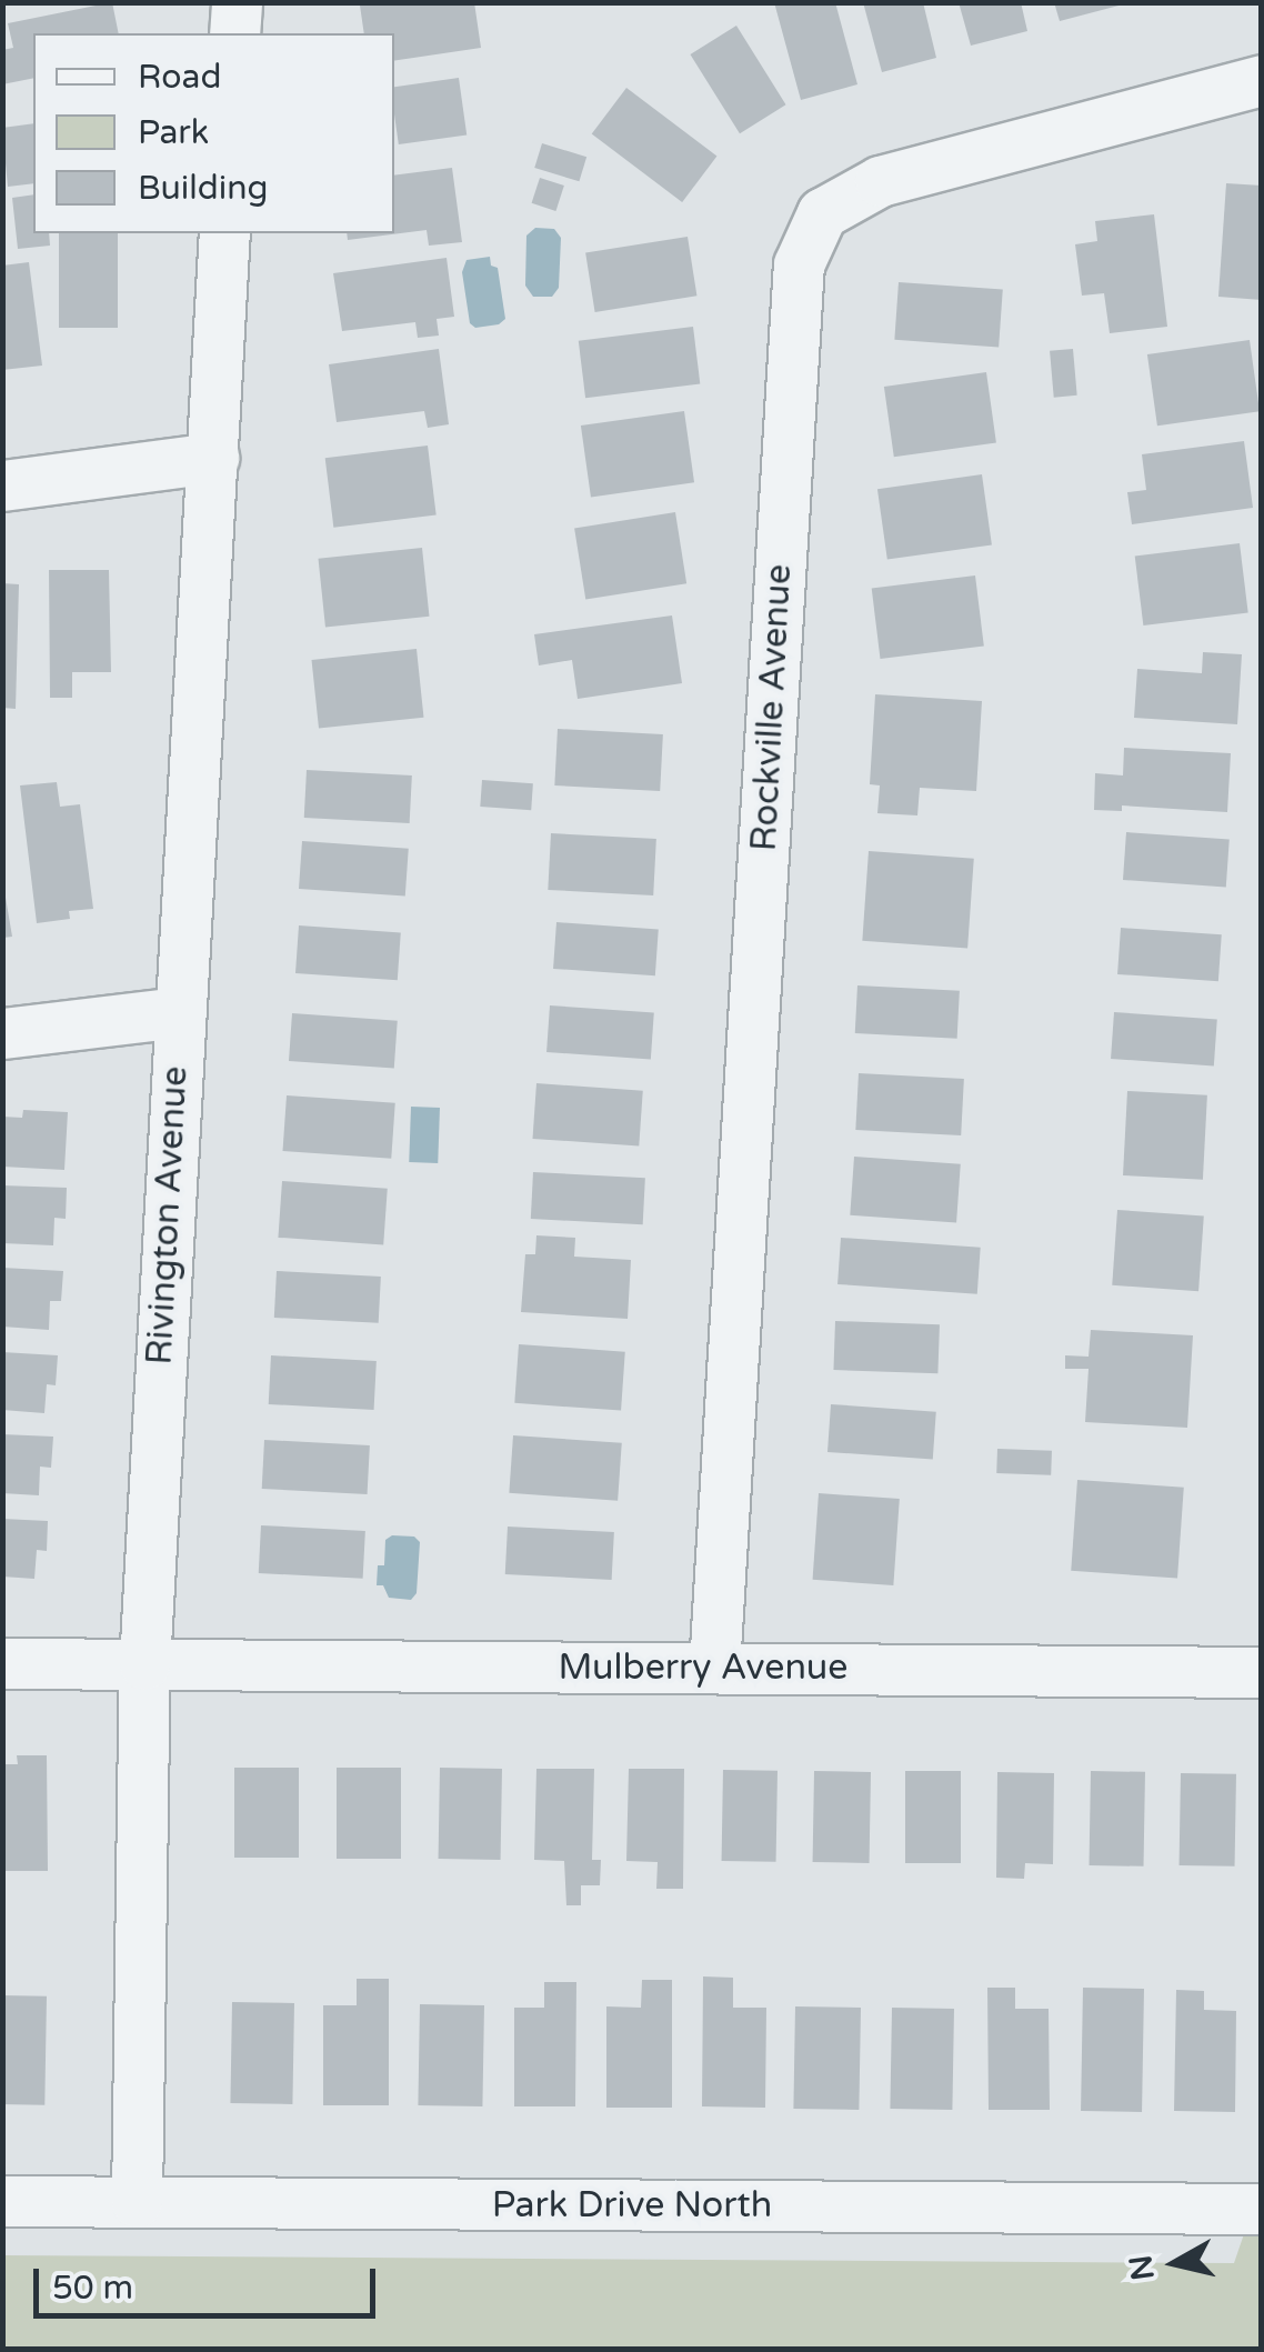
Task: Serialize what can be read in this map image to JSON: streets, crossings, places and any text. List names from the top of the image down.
{
  "streets": {
    "street": [
      "Rockville Avenue",
      "Rivington Avenue",
      "Mulberry Avenue",
      "Park Drive North"
    ]
  },
  "crossings": [
    ["Rockville Avenue", "Mulberry Avenue"],
    ["Rivington Avenue", "Mulberry Avenue"],
    ["Rivington Avenue", "Park Drive North"]
  ],
  "legend": ["Road", "Park", "Building"],
  "scale_bar": "50 m",
  "north": "left"
}
